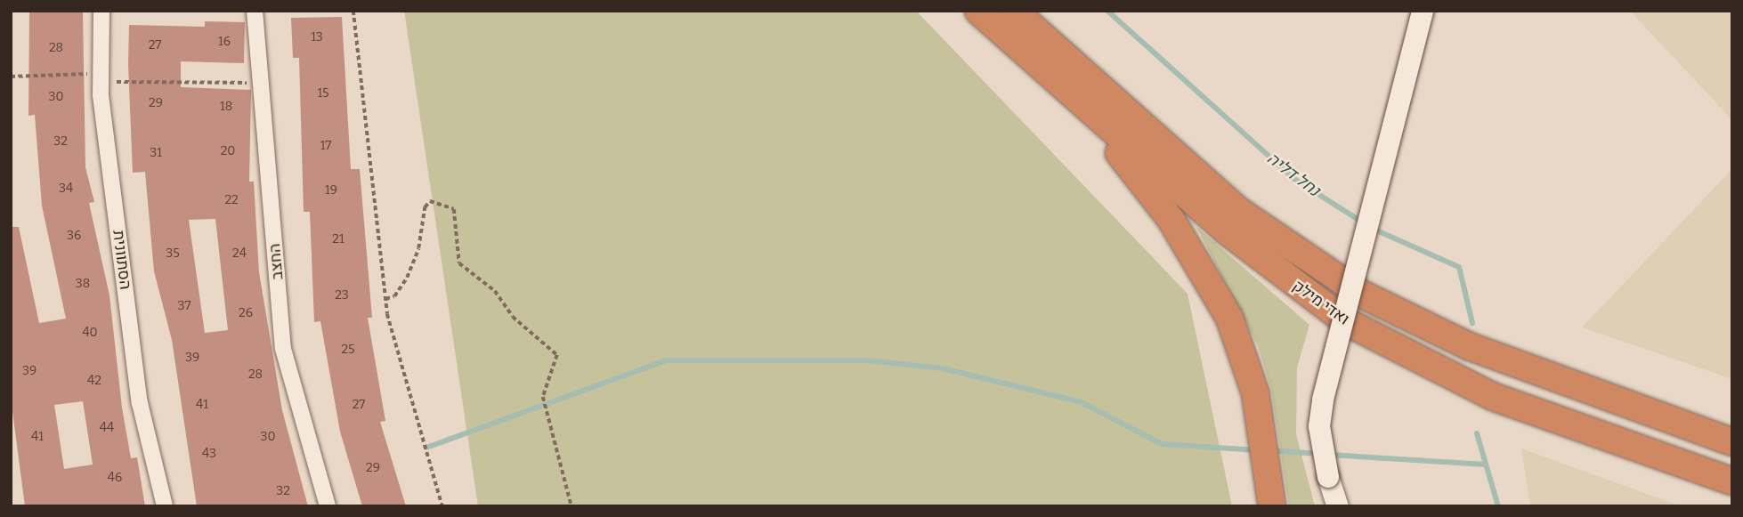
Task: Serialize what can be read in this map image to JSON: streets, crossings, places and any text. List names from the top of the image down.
{
  "streets": {
    "highway": ["ואדי מילק"],
    "street": ["הסתוונית", "החצב"]
  },
  "water": ["נחל דליה"],
  "house_numbers": [
    "13",
    "16",
    "27",
    "28",
    "15",
    "30",
    "29",
    "18",
    "32",
    "17",
    "20",
    "31",
    "34",
    "19",
    "22",
    "36",
    "21",
    "35",
    "24",
    "38",
    "23",
    "37",
    "26",
    "40",
    "25",
    "39",
    "39",
    "28",
    "42",
    "41",
    "27",
    "44",
    "41",
    "30",
    "43",
    "29",
    "46",
    "32"
  ]
}
